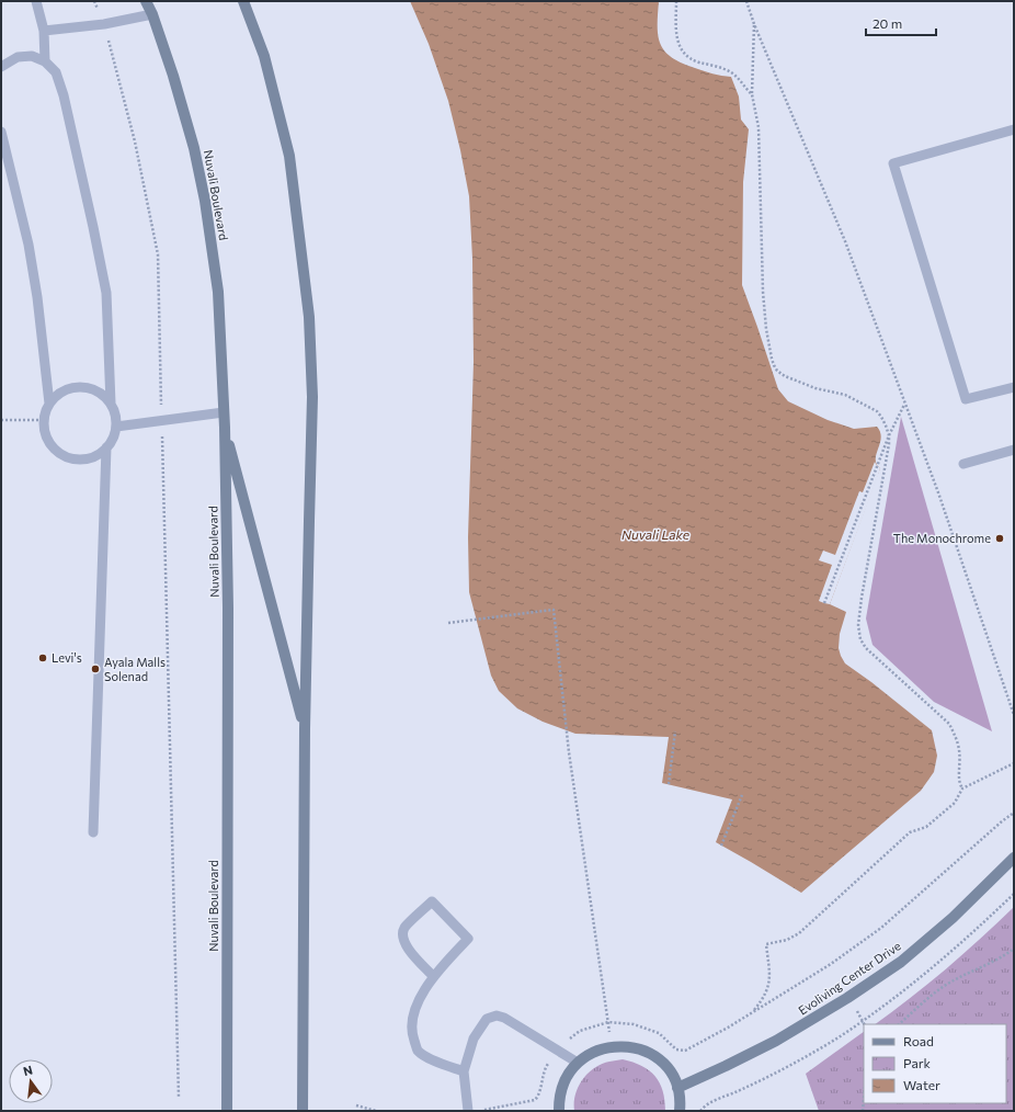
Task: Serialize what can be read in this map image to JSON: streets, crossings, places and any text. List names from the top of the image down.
{
  "streets": {
    "main road": ["Nuvali Boulevard", "Evoliving Center Drive"]
  },
  "water": ["Nuvali Lake"],
  "places": ["The Monochrome", "Levi's", "Ayala Malls Solenad"],
  "legend": ["Road", "Park", "Water"],
  "scale_bar": "20 m",
  "north": "top"
}
